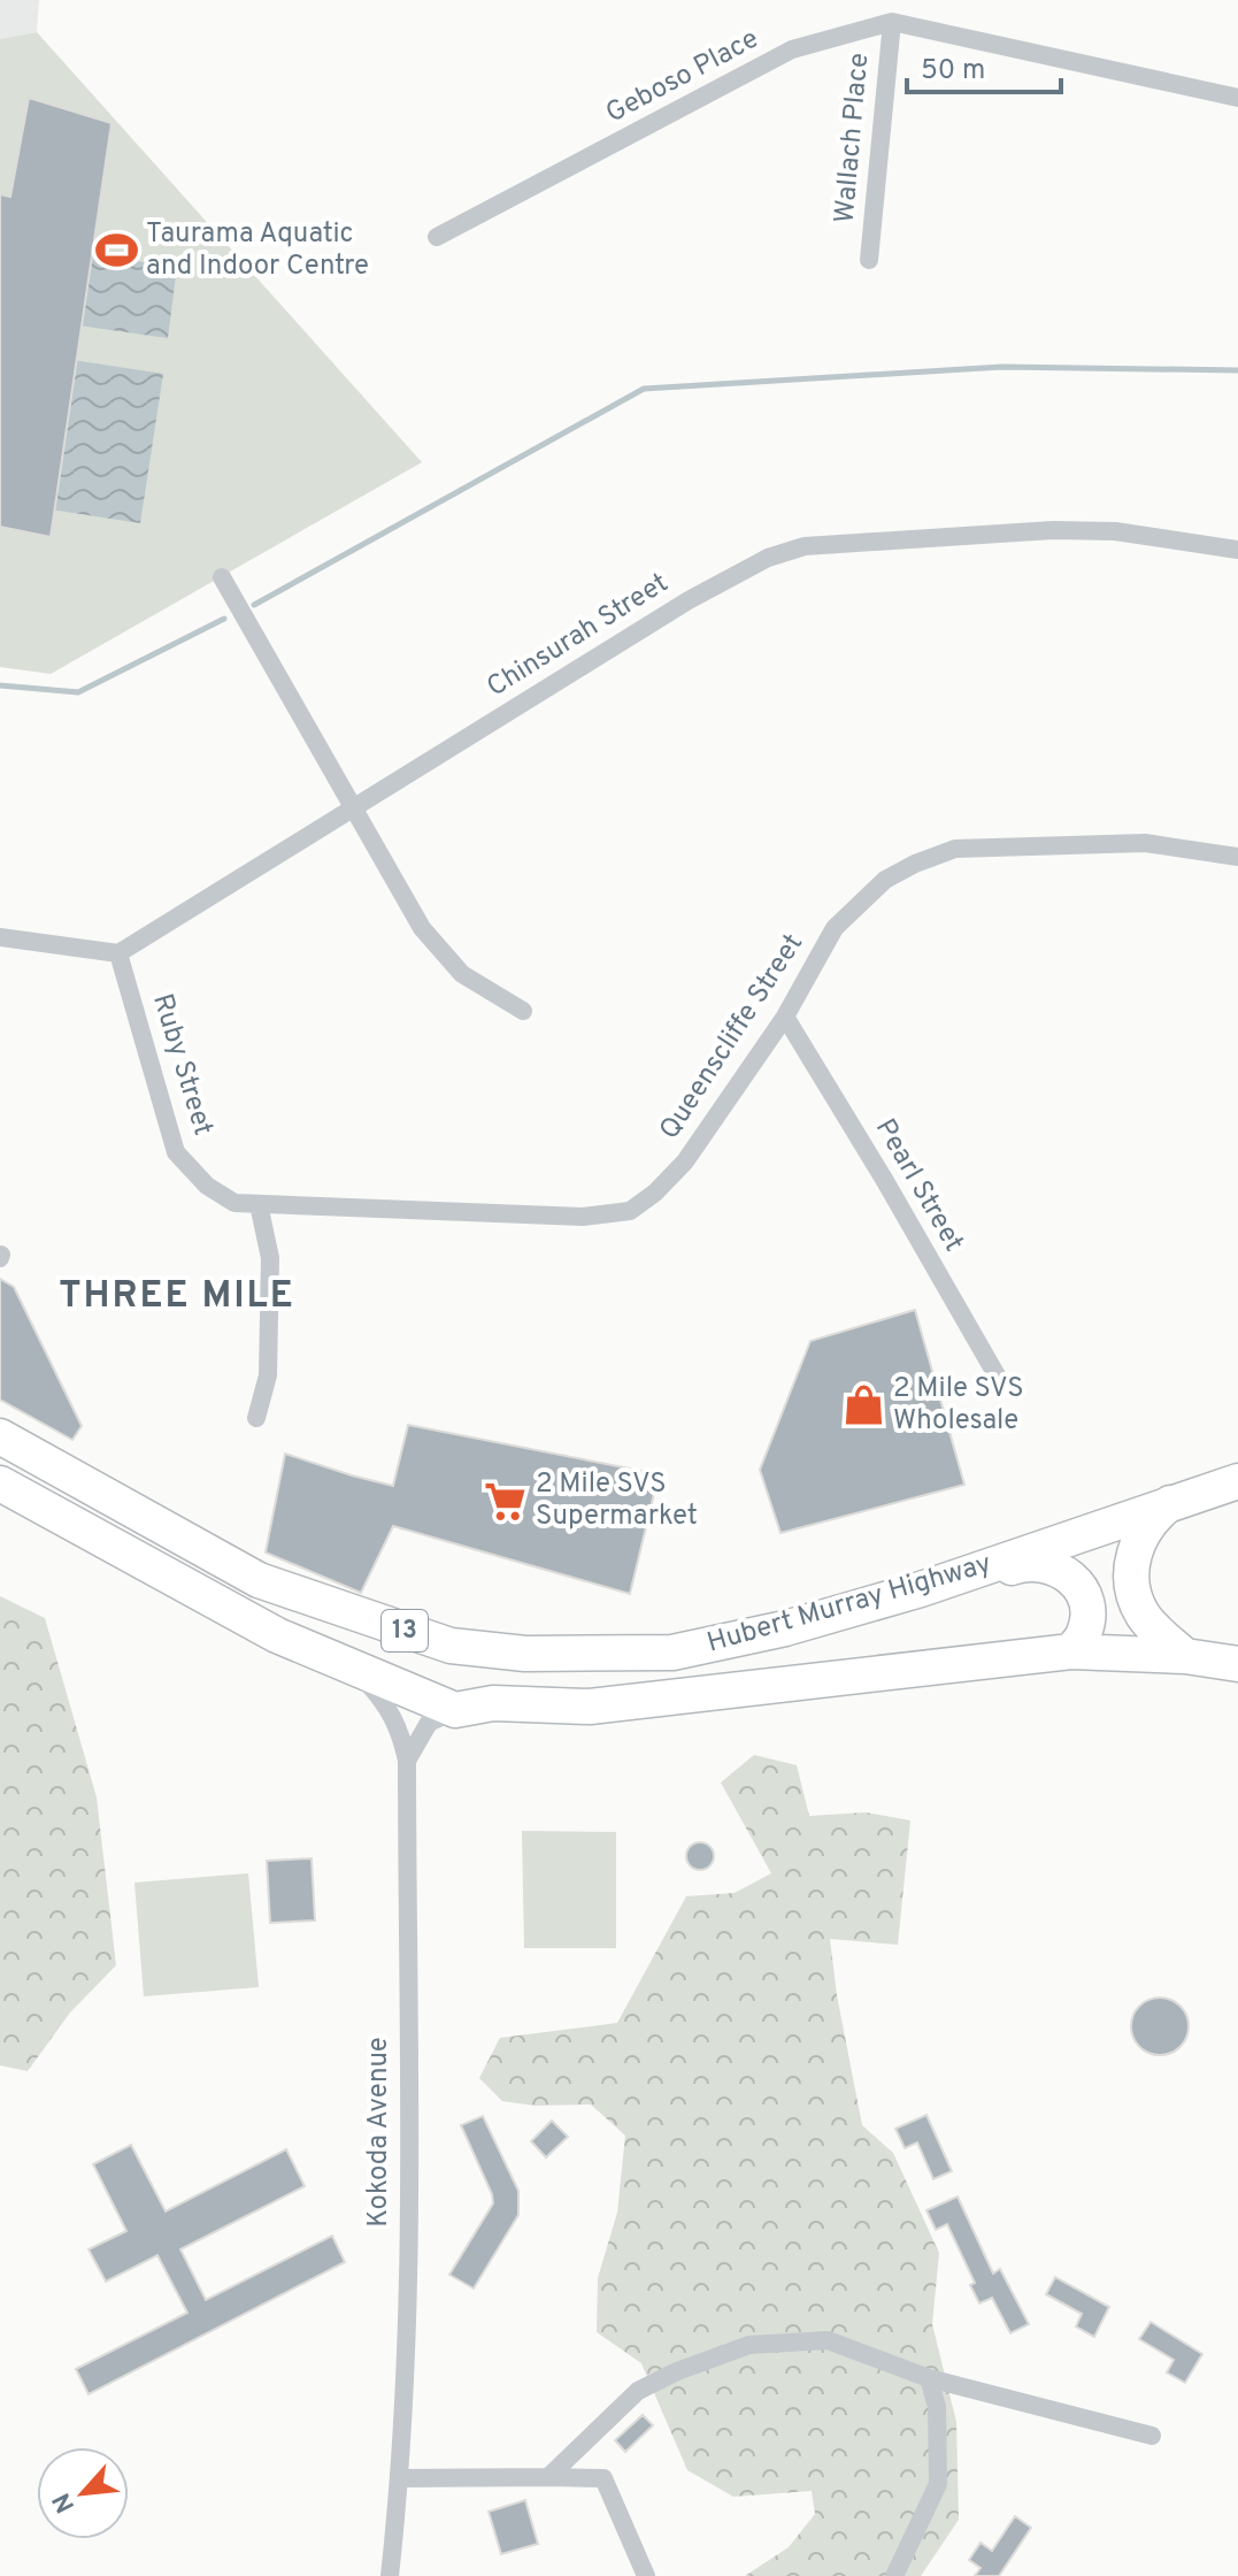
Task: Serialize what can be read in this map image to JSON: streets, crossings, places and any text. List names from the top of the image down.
{
  "streets": {
    "highway": ["Hubert Murray Highway", "13"],
    "street": [
      "Geboso Place",
      "Wallach Place",
      "Chinsurah Street",
      "Queenscliffe Street",
      "Ruby Street",
      "Pearl Street",
      "Kokoda Avenue"
    ]
  },
  "crossings": [
    ["Geboso Place", "Wallach Place"],
    ["Chinsurah Street", "Ruby Street"],
    ["Queenscliffe Street", "Ruby Street"],
    ["Queenscliffe Street", "Pearl Street"],
    ["Hubert Murray Highway", "13"]
  ],
  "districts": ["THREE MILE"],
  "places": {
    "sports": ["Taurama Aquatic and Indoor Centre"],
    "shop": ["2 Mile SVS Wholesale"],
    "supermarket": ["2 Mile SVS Supermarket"]
  },
  "scale_bar": "50 m",
  "north": "bottom left"
}
